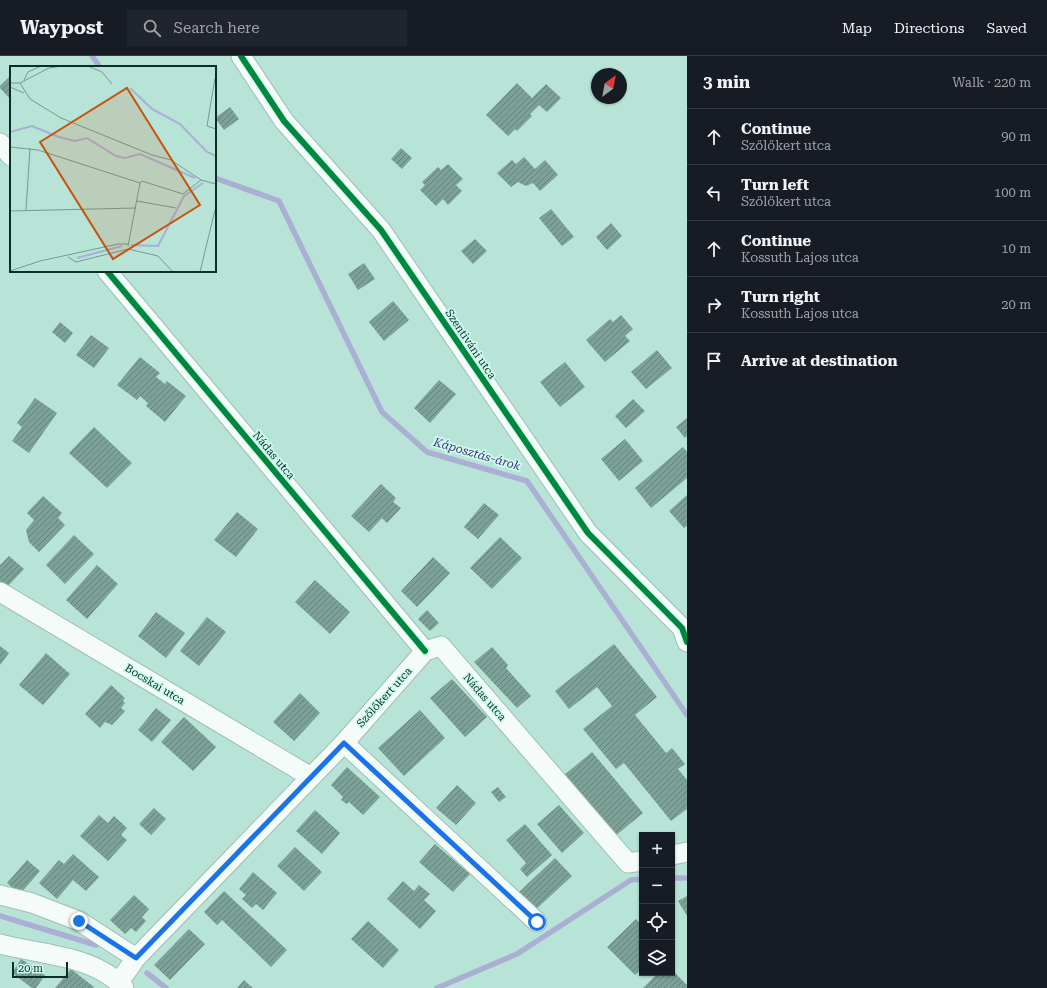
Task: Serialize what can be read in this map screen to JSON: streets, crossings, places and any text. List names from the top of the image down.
{
  "streets": {
    "street": [
      "Szentiváni utca",
      "Nádas utca",
      "Bocskai utca",
      "Szőlőkert utca"
    ]
  },
  "crossings": [
    ["Nádas utca", "Szőlőkert utca"],
    ["Bocskai utca", "Szőlőkert utca"]
  ],
  "water": ["Káposztás-árok"],
  "scale_bar": "20 m",
  "north": "top right",
  "page": {
    "header": "Waypost",
    "search": "Search here",
    "nav": ["Map", "Directions", "Saved"],
    "heading": ["3 min", "Walk · 220 m"],
    "list": [
      ["Continue", "Szőlőkert utca", "90 m"],
      ["Turn left", "Szőlőkert utca", "100 m"],
      ["Continue", "Kossuth Lajos utca", "10 m"],
      ["Turn right", "Kossuth Lajos utca", "20 m"],
      "Arrive at destination"
    ],
    "map_buttons": ["+", "−"],
    "scale": "20 m"
  }
}
